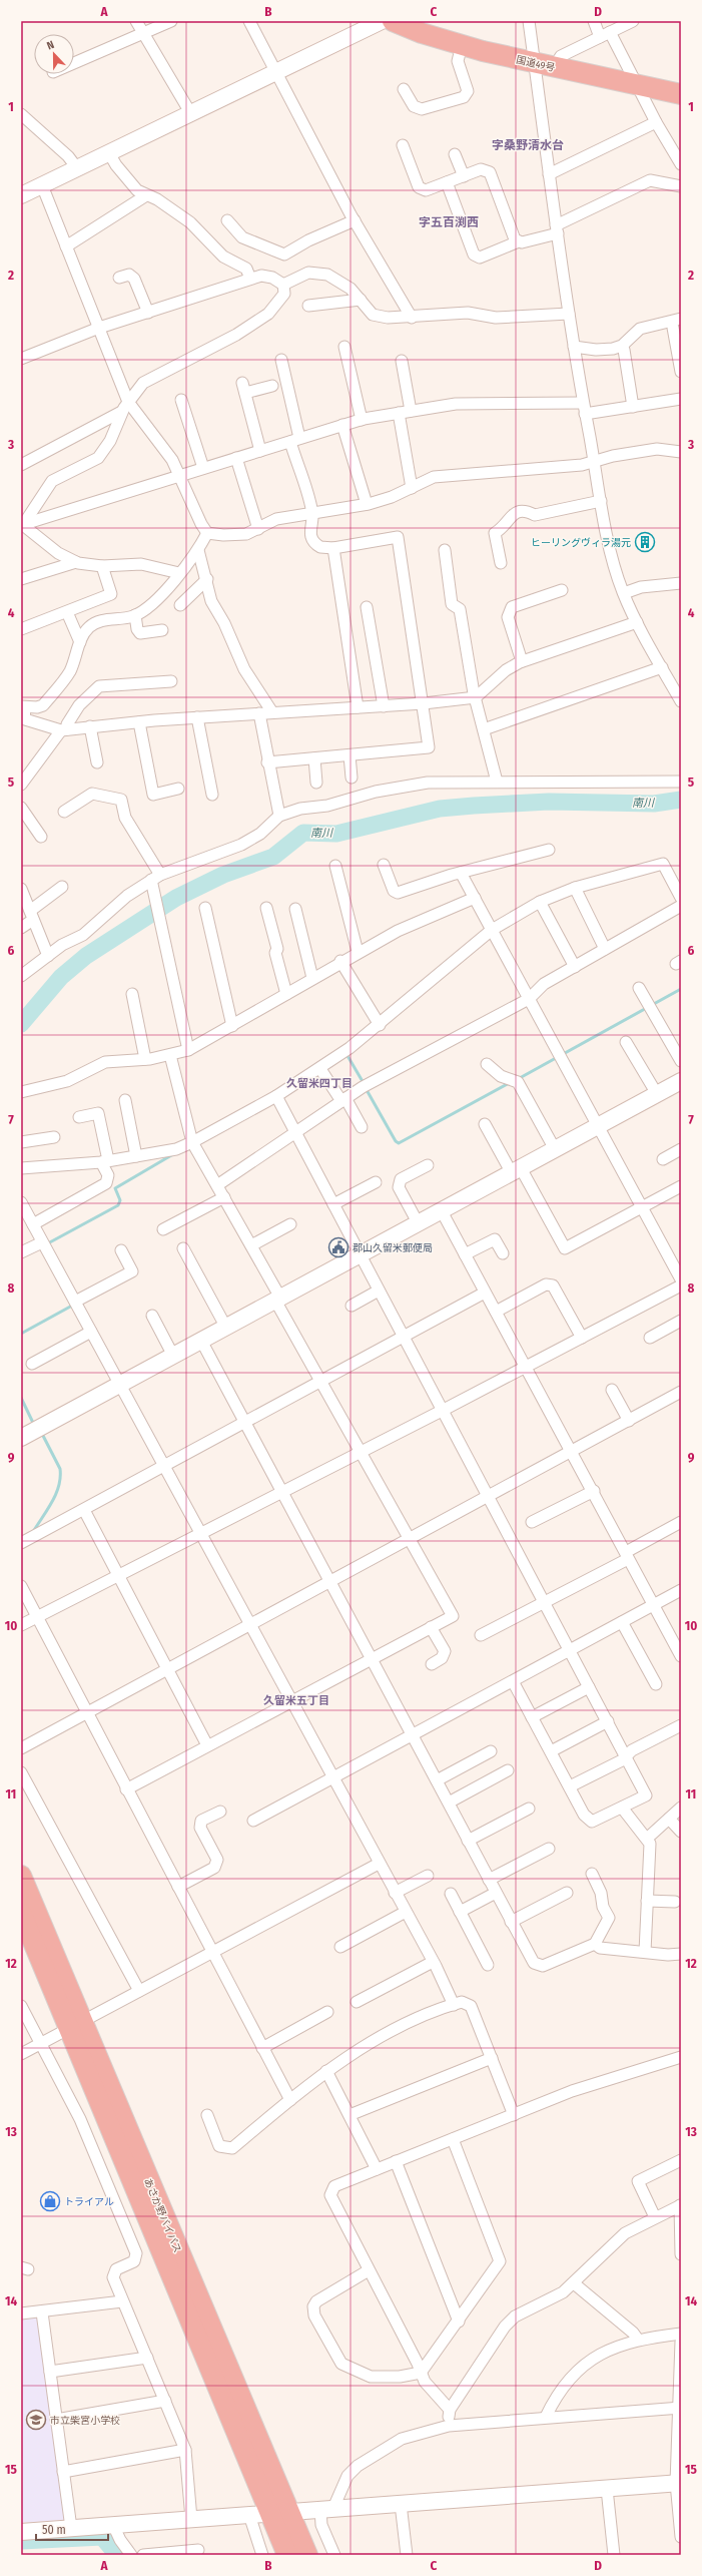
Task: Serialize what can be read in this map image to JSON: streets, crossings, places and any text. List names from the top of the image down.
{
  "streets": {
    "highway": ["国道49号", "あさか野バイパス"]
  },
  "districts": [
    "字桑野清水台",
    "字五百渕西",
    "久留米四丁目",
    "久留米五丁目"
  ],
  "water": ["南川"],
  "places": {
    "building": ["ヒーリングヴィラ湯元"],
    "public building": ["郡山久留米郵便局"],
    "shop": ["トライアル"],
    "school or university": ["市立柴宮小学校"]
  },
  "scale_bar": "50 m",
  "north": "top",
  "grid": {
    "columns": [
      "A",
      "B",
      "C",
      "D"
    ],
    "rows": [
      "1",
      "2",
      "3",
      "4",
      "5",
      "6",
      "7",
      "8",
      "9",
      "10",
      "11",
      "12",
      "13",
      "14",
      "15"
    ]
  }
}
